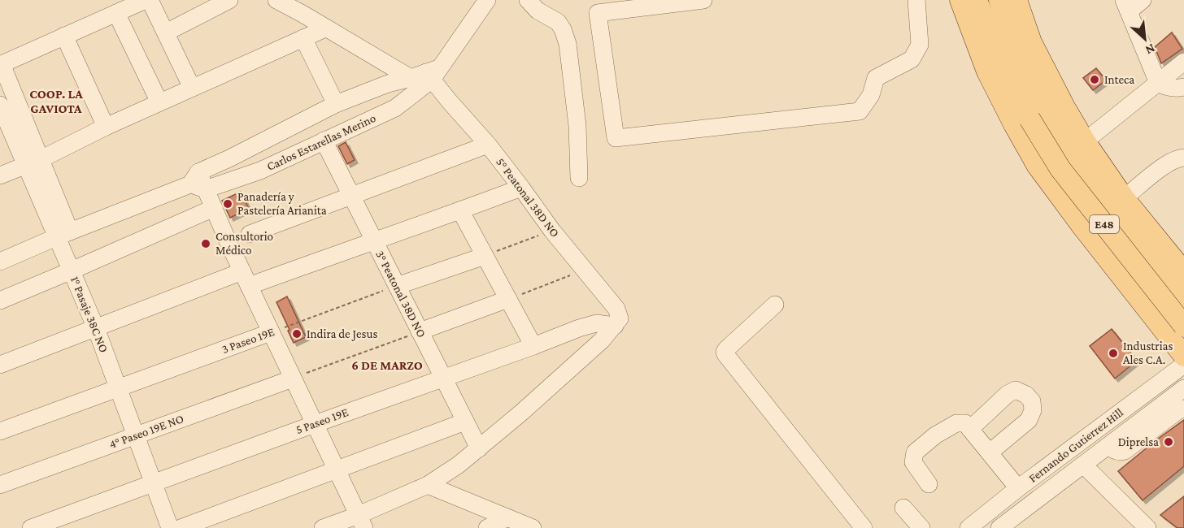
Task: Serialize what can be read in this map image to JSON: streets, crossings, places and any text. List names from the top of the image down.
{
  "streets": {
    "main road": ["E48"],
    "street": [
      "Carlos Estarellas Merino",
      "5° Peatonal 38D NO",
      "3° Peatonal 38D NO",
      "1° Pasaje 38C NO",
      "3 Paseo 19E",
      "5 Paseo 19E",
      "4° Paseo 19E NO",
      "Fernando Gutierrez Hill"
    ]
  },
  "crossings": [
    ["Carlos Estarellas Merino", "5° Peatonal 38D NO"],
    ["Carlos Estarellas Merino", "3° Peatonal 38D NO"],
    ["Carlos Estarellas Merino", "1° Pasaje 38C NO"],
    ["5° Peatonal 38D NO", "5 Paseo 19E"],
    ["3° Peatonal 38D NO", "3 Paseo 19E"],
    ["3° Peatonal 38D NO", "5 Paseo 19E"],
    ["1° Pasaje 38C NO", "3 Paseo 19E"],
    ["1° Pasaje 38C NO", "5 Paseo 19E"],
    ["1° Pasaje 38C NO", "4° Paseo 19E NO"]
  ],
  "districts": ["COOP. LA GAVIOTA", "6 DE MARZO"],
  "places": [
    "Inteca",
    "Panadería y Pastelería Arianita",
    "Consultorio Médico",
    "Indira de Jesus",
    "Industrias Ales C.A.",
    "Diprelsa"
  ],
  "north": "bottom right"
}
